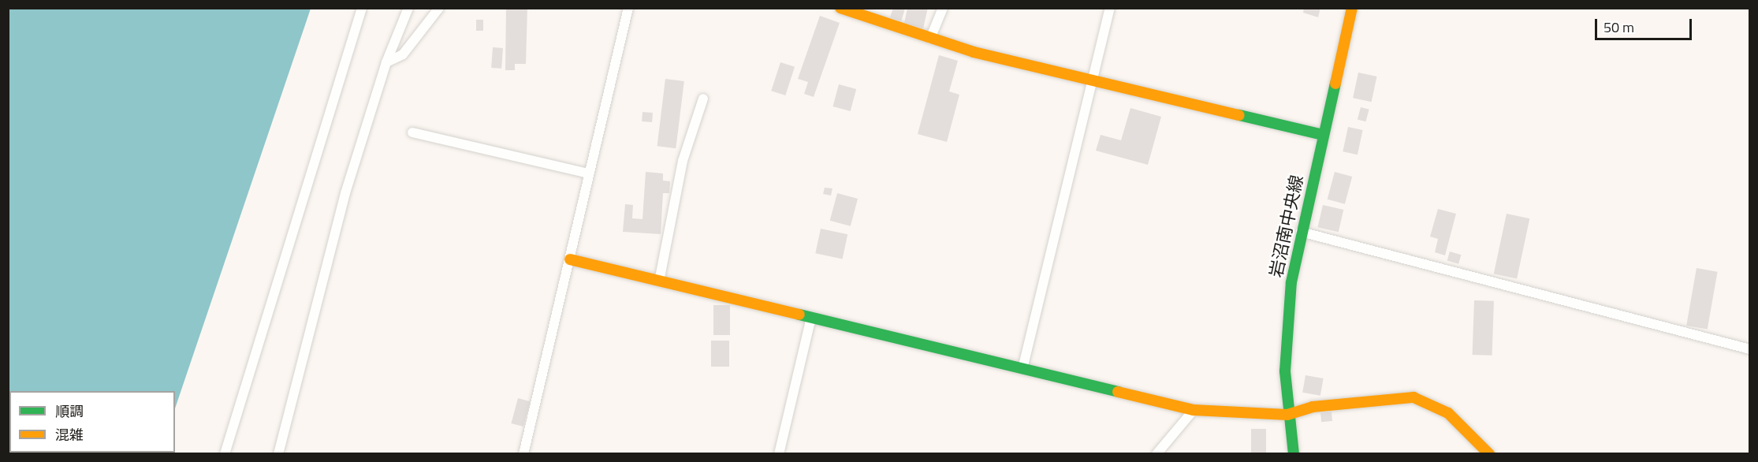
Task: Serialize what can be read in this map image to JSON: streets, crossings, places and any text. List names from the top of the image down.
{
  "streets": {
    "street": ["岩沼南中央線"]
  },
  "legend": ["順調", "混雑"],
  "scale_bar": "50 m"
}
